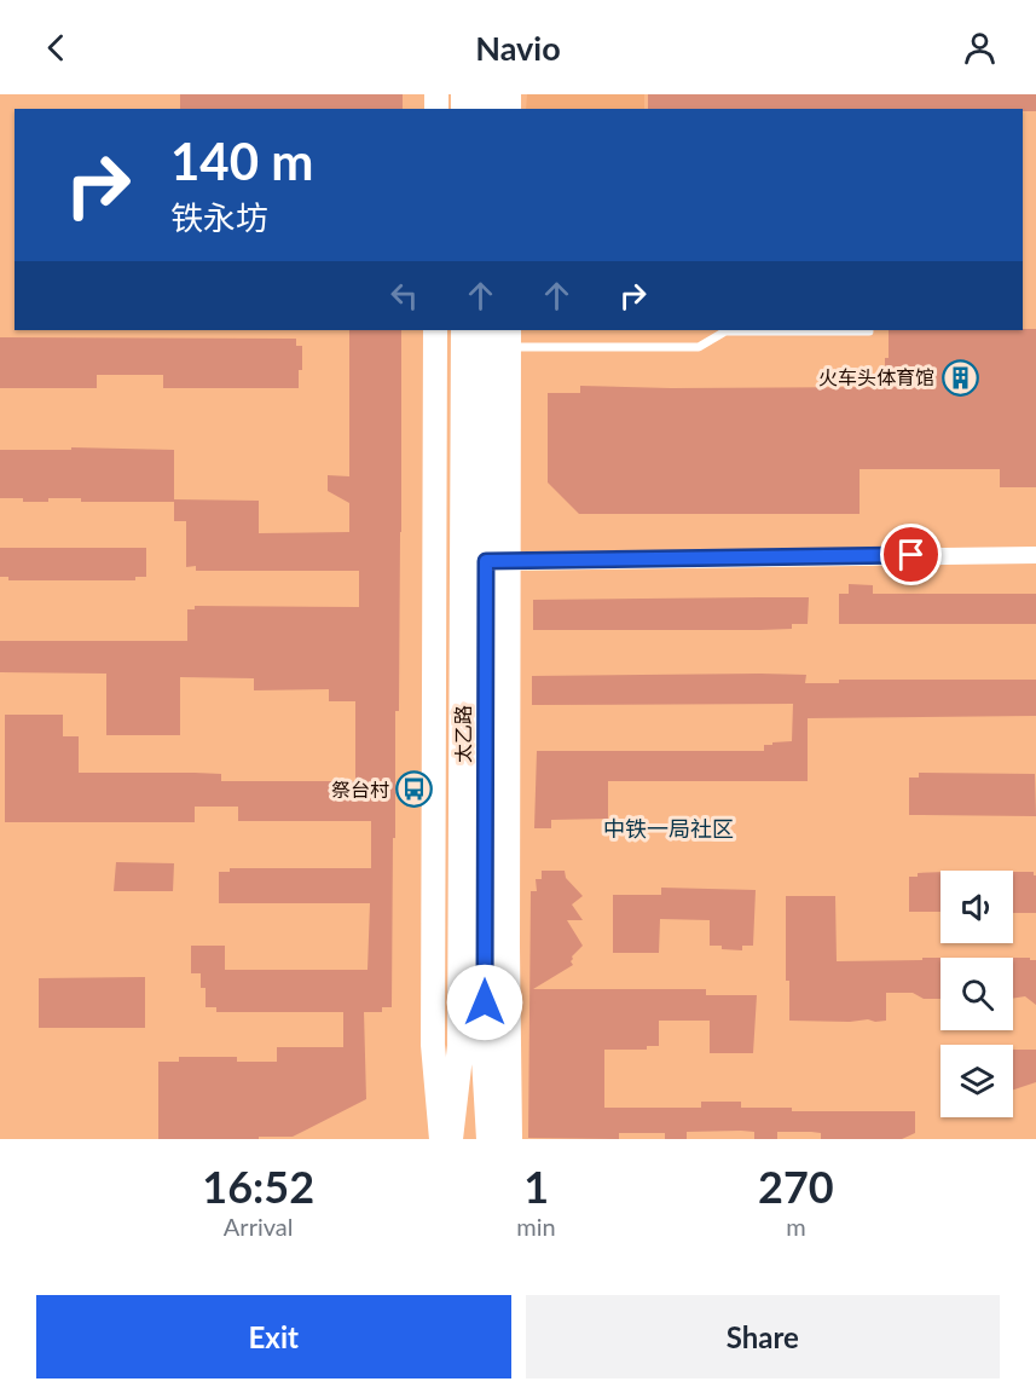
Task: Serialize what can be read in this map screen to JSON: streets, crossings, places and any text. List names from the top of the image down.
{
  "streets": {
    "main road": ["太乙路"]
  },
  "districts": ["中铁一局社区"],
  "places": {
    "building": ["火车头体育馆"],
    "bus stop": ["祭台村"]
  },
  "page": {
    "header": "Navio",
    "turn": ["140 m", "铁永坊"],
    "eta": [
      "16:52",
      "Arrival",
      "1",
      "min",
      "270",
      "m"
    ],
    "buttons": ["Exit", "Share"]
  }
}
